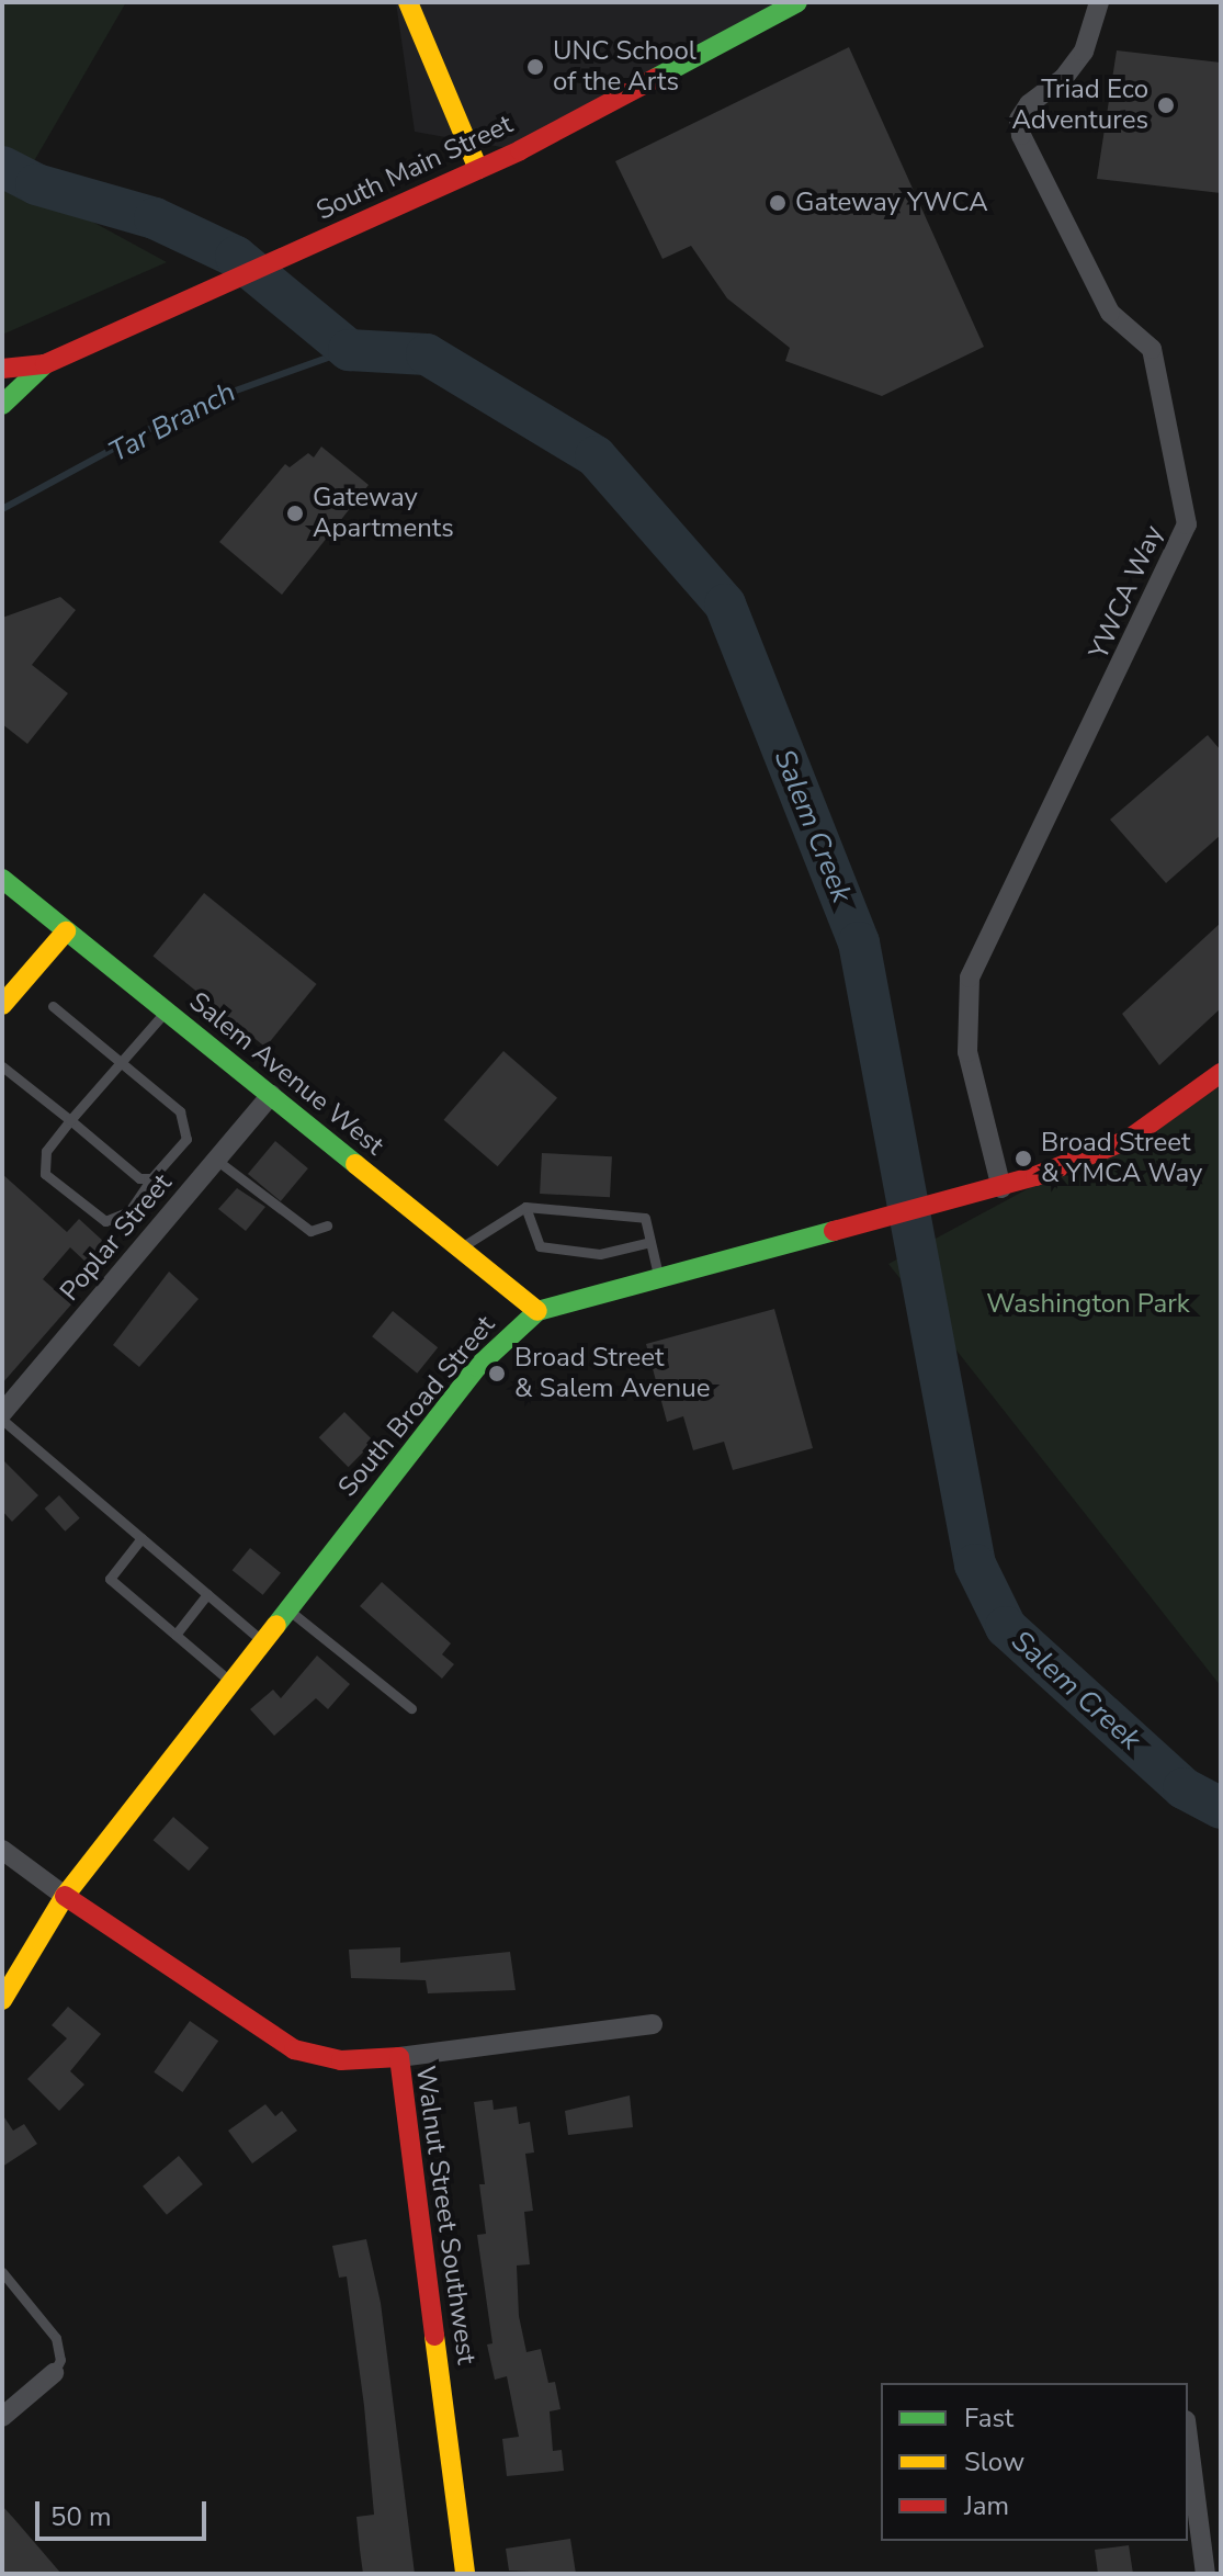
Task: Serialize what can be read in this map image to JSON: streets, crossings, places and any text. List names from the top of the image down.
{
  "streets": {
    "street": [
      "South Main Street",
      "YWCA Way",
      "Salem Avenue West",
      "Poplar Street",
      "South Broad Street",
      "Walnut Street Southwest"
    ]
  },
  "crossings": [
    ["YWCA Way", "South Broad Street"],
    ["Salem Avenue West", "Poplar Street"],
    ["Salem Avenue West", "South Broad Street"],
    ["South Broad Street", "Walnut Street Southwest"]
  ],
  "water": ["Tar Branch", "Salem Creek"],
  "parks": ["Washington Park"],
  "places": [
    "UNC School of the Arts",
    "Triad Eco Adventures",
    "Gateway YWCA",
    "Gateway Apartments",
    "Broad Street & YMCA Way",
    "Broad Street & Salem Avenue"
  ],
  "legend": ["Fast", "Slow", "Jam"],
  "scale_bar": "50 m"
}
